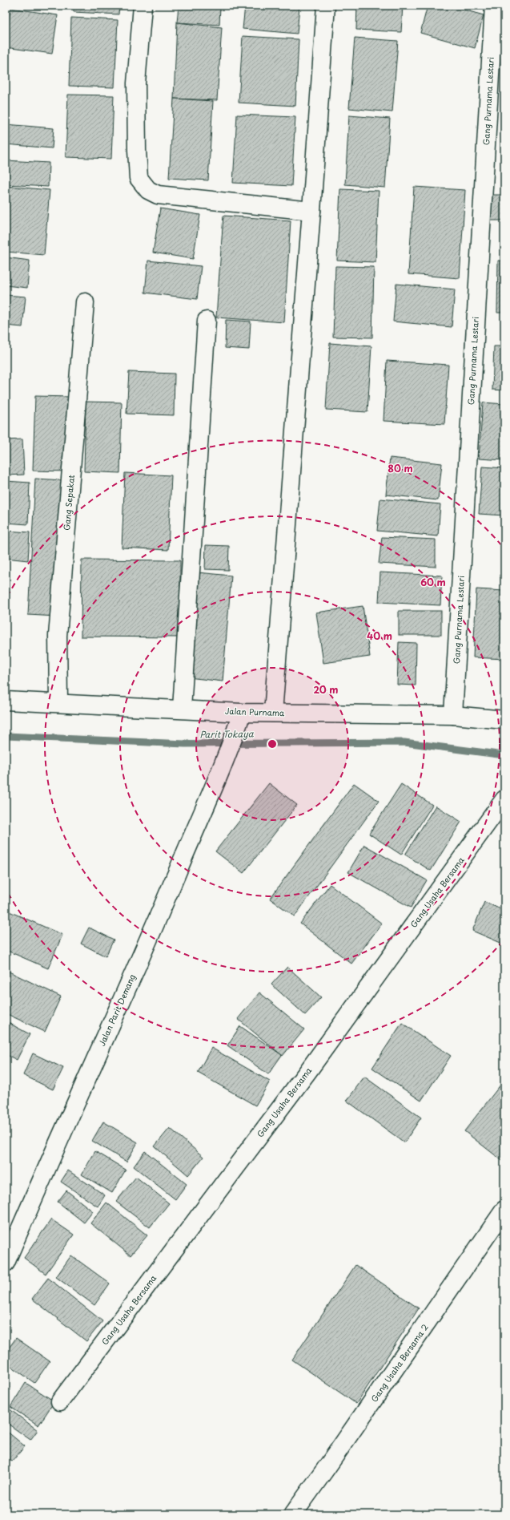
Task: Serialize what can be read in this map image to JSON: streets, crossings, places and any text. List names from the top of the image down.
{
  "streets": {
    "street": [
      "Gang Purnama Lestari",
      "Gang Sepakat",
      "Jalan Purnama",
      "Gang Usaha Bersama",
      "Jalan Parit Demang",
      "Gang Usaha Bersama 2"
    ]
  },
  "crossings": [
    ["Gang Purnama Lestari", "Jalan Purnama"],
    ["Gang Sepakat", "Jalan Purnama"],
    ["Jalan Purnama", "Jalan Parit Demang"]
  ],
  "water": ["Parit Tokaya"],
  "rings": [
    "80 m",
    "60 m",
    "40 m",
    "20 m"
  ]
}
